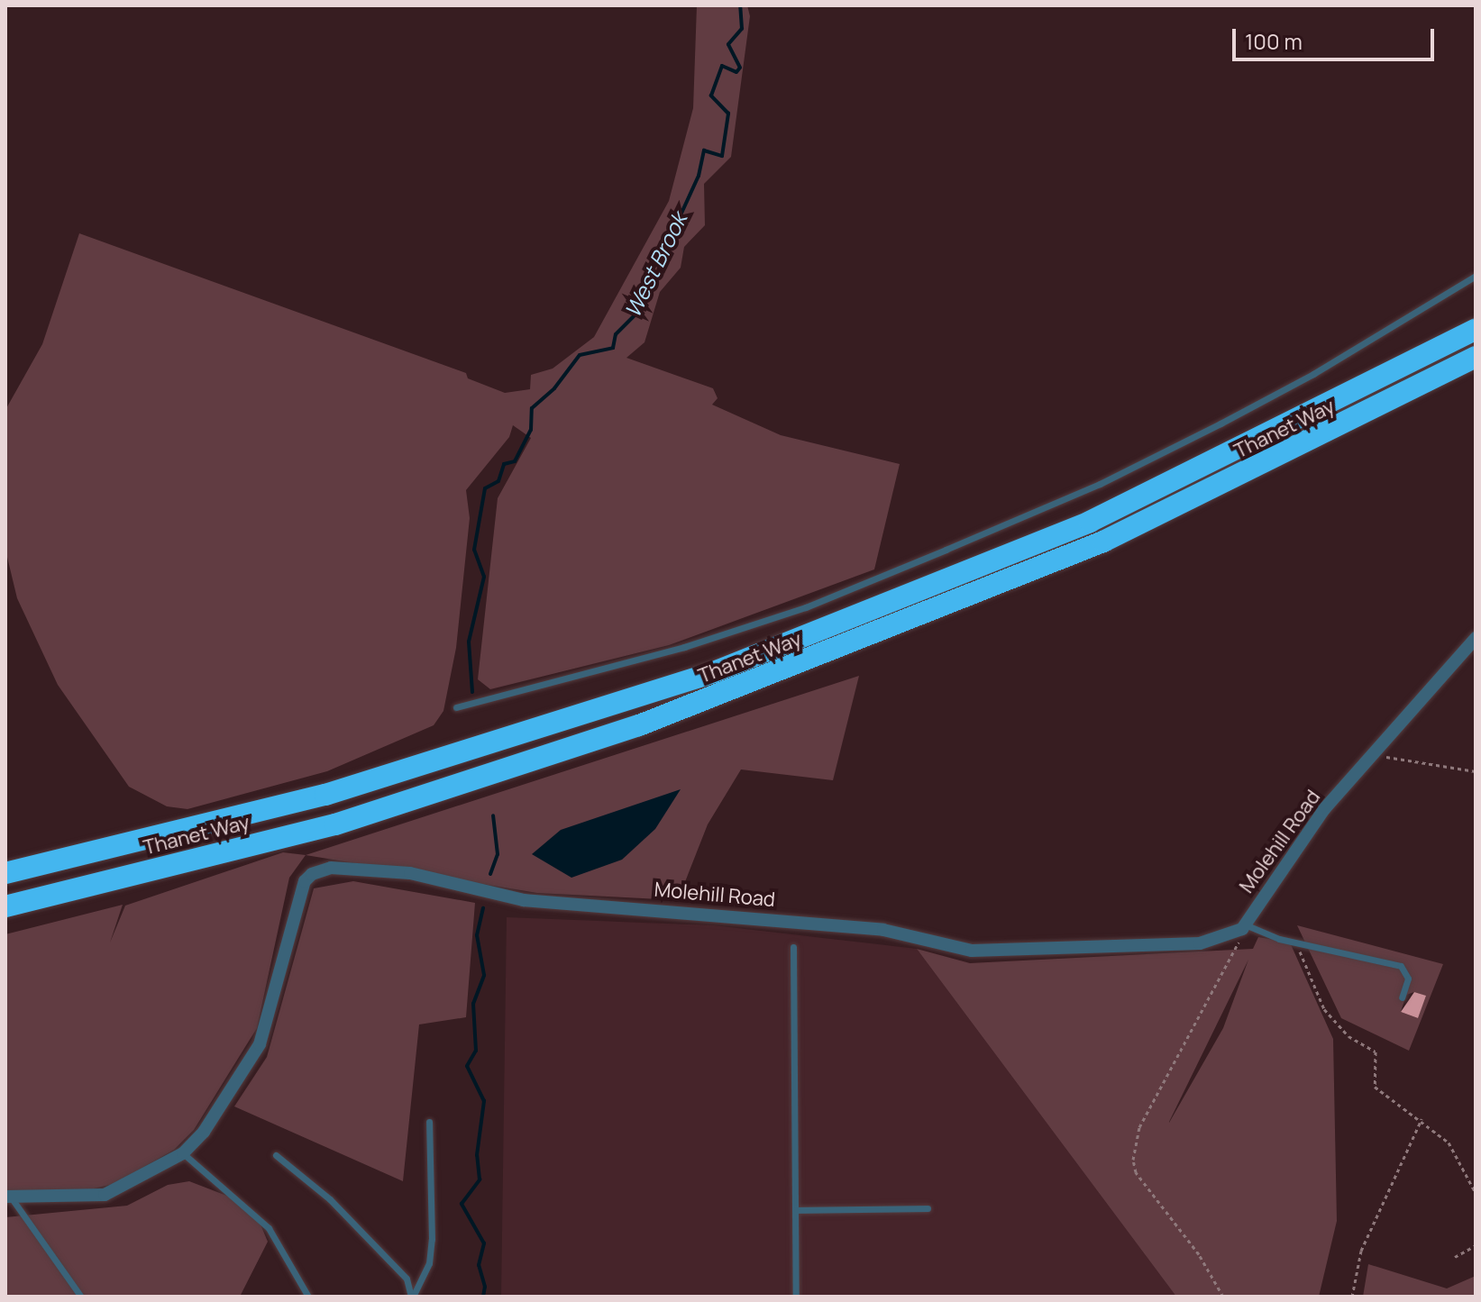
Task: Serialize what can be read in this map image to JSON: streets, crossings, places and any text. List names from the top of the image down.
{
  "streets": {
    "highway": ["Thanet Way"],
    "street": ["Molehill Road"]
  },
  "water": ["West Brook"],
  "scale_bar": "100 m"
}
